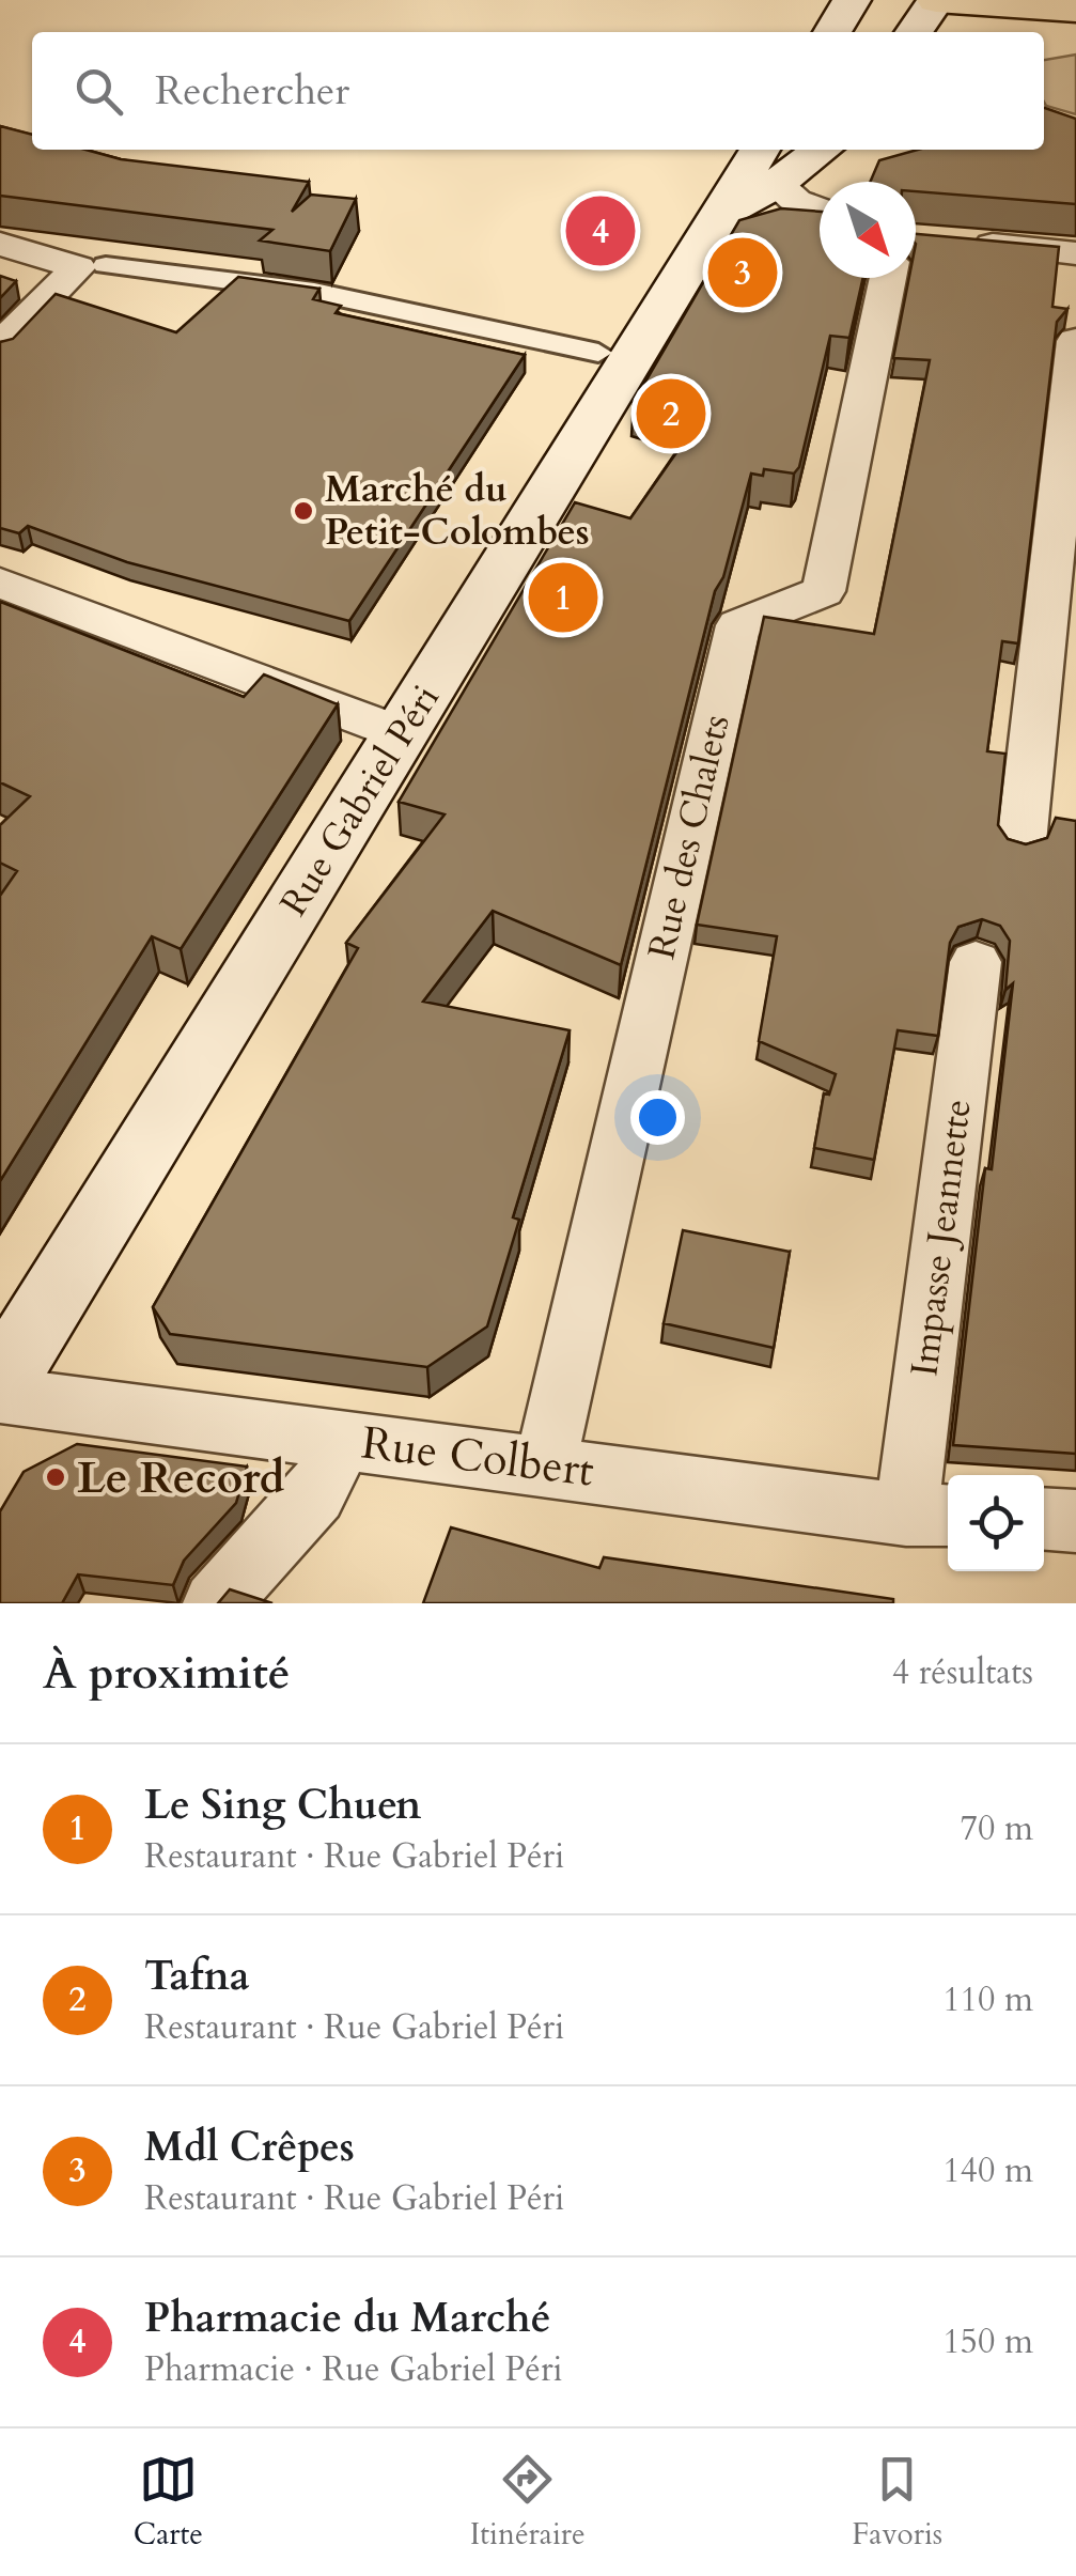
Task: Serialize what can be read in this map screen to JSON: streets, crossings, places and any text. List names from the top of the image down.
{
  "streets": {
    "main road": ["Rue Gabriel Péri"],
    "street": ["Rue des Chalets", "Impasse Jeannette", "Rue Colbert"]
  },
  "crossings": [
    ["Rue des Chalets", "Rue Colbert"],
    ["Impasse Jeannette", "Rue Colbert"]
  ],
  "places": ["Marché du Petit-Colombes", "Le Record"],
  "north": "bottom right",
  "page": {
    "search": "Rechercher",
    "pins": [
      "4",
      "3",
      "2",
      "1"
    ],
    "heading": ["À proximité", "4 résultats"],
    "list": [
      {
        "mark": "1",
        "name": "Le Sing Chuen",
        "note": "Restaurant · Rue Gabriel Péri",
        "value": "70 m"
      },
      {
        "mark": "2",
        "name": "Tafna",
        "note": "Restaurant · Rue Gabriel Péri",
        "value": "110 m"
      },
      {
        "mark": "3",
        "name": "Mdl Crêpes",
        "note": "Restaurant · Rue Gabriel Péri",
        "value": "140 m"
      },
      {
        "mark": "4",
        "name": "Pharmacie du Marché",
        "note": "Pharmacie · Rue Gabriel Péri",
        "value": "150 m"
      }
    ],
    "nav": ["Carte", "Itinéraire", "Favoris"]
  }
}
